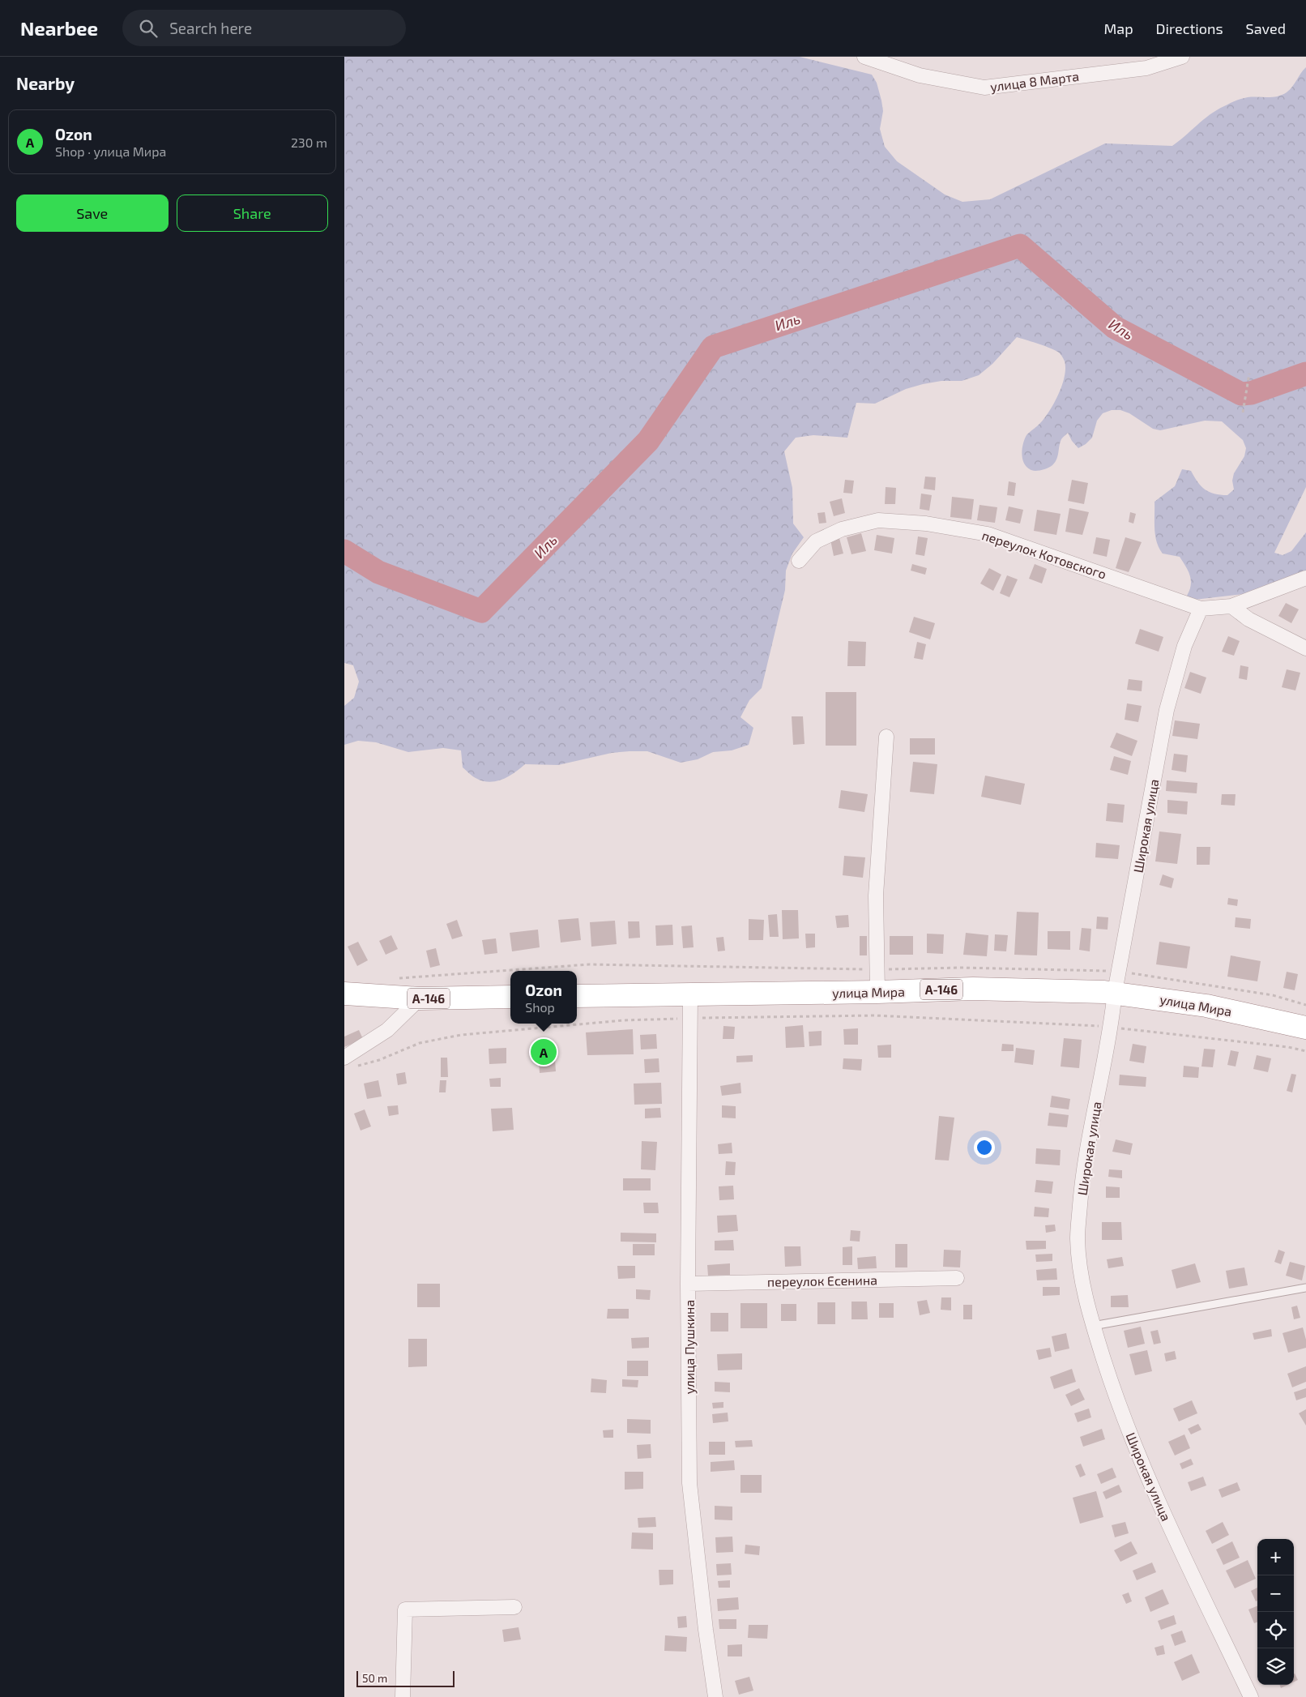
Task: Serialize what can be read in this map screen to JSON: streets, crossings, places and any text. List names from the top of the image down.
{
  "streets": {
    "highway": ["А-146", "улица Мира"],
    "street": [
      "улица 8 Марта",
      "переулок Котовского",
      "Широкая улица",
      "переулок Есенина",
      "улица Пушкина"
    ]
  },
  "crossings": [
    ["переулок Котовского", "Широкая улица"],
    ["Широкая улица", "улица Мира"],
    ["улица Мира", "улица Пушкина"],
    ["переулок Есенина", "улица Пушкина"]
  ],
  "water": ["Иль"],
  "scale_bar": "50 m",
  "page": {
    "header": "Nearbee",
    "search": "Search here",
    "nav": ["Map", "Directions", "Saved"],
    "heading": "Nearby",
    "list": [
      {
        "mark": "A",
        "name": "Ozon",
        "note": "Shop · улица Мира",
        "value": "230 m"
      }
    ],
    "buttons": ["Save", "Share"],
    "popup": ["Ozon", "Shop"],
    "pins": "A",
    "map_buttons": ["+", "−"],
    "scale": "50 m"
  }
}
